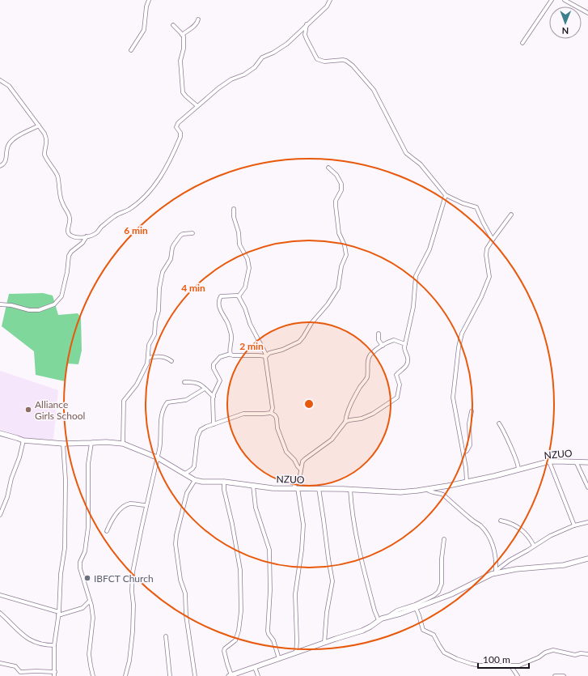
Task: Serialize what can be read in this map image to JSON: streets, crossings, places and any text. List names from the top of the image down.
{
  "streets": {
    "street": ["NZUO"]
  },
  "places": ["Alliance Girls School", "IBFCT Church"],
  "scale_bar": "100 m",
  "north": "bottom",
  "rings": ["6 min", "4 min", "2 min"]
}
